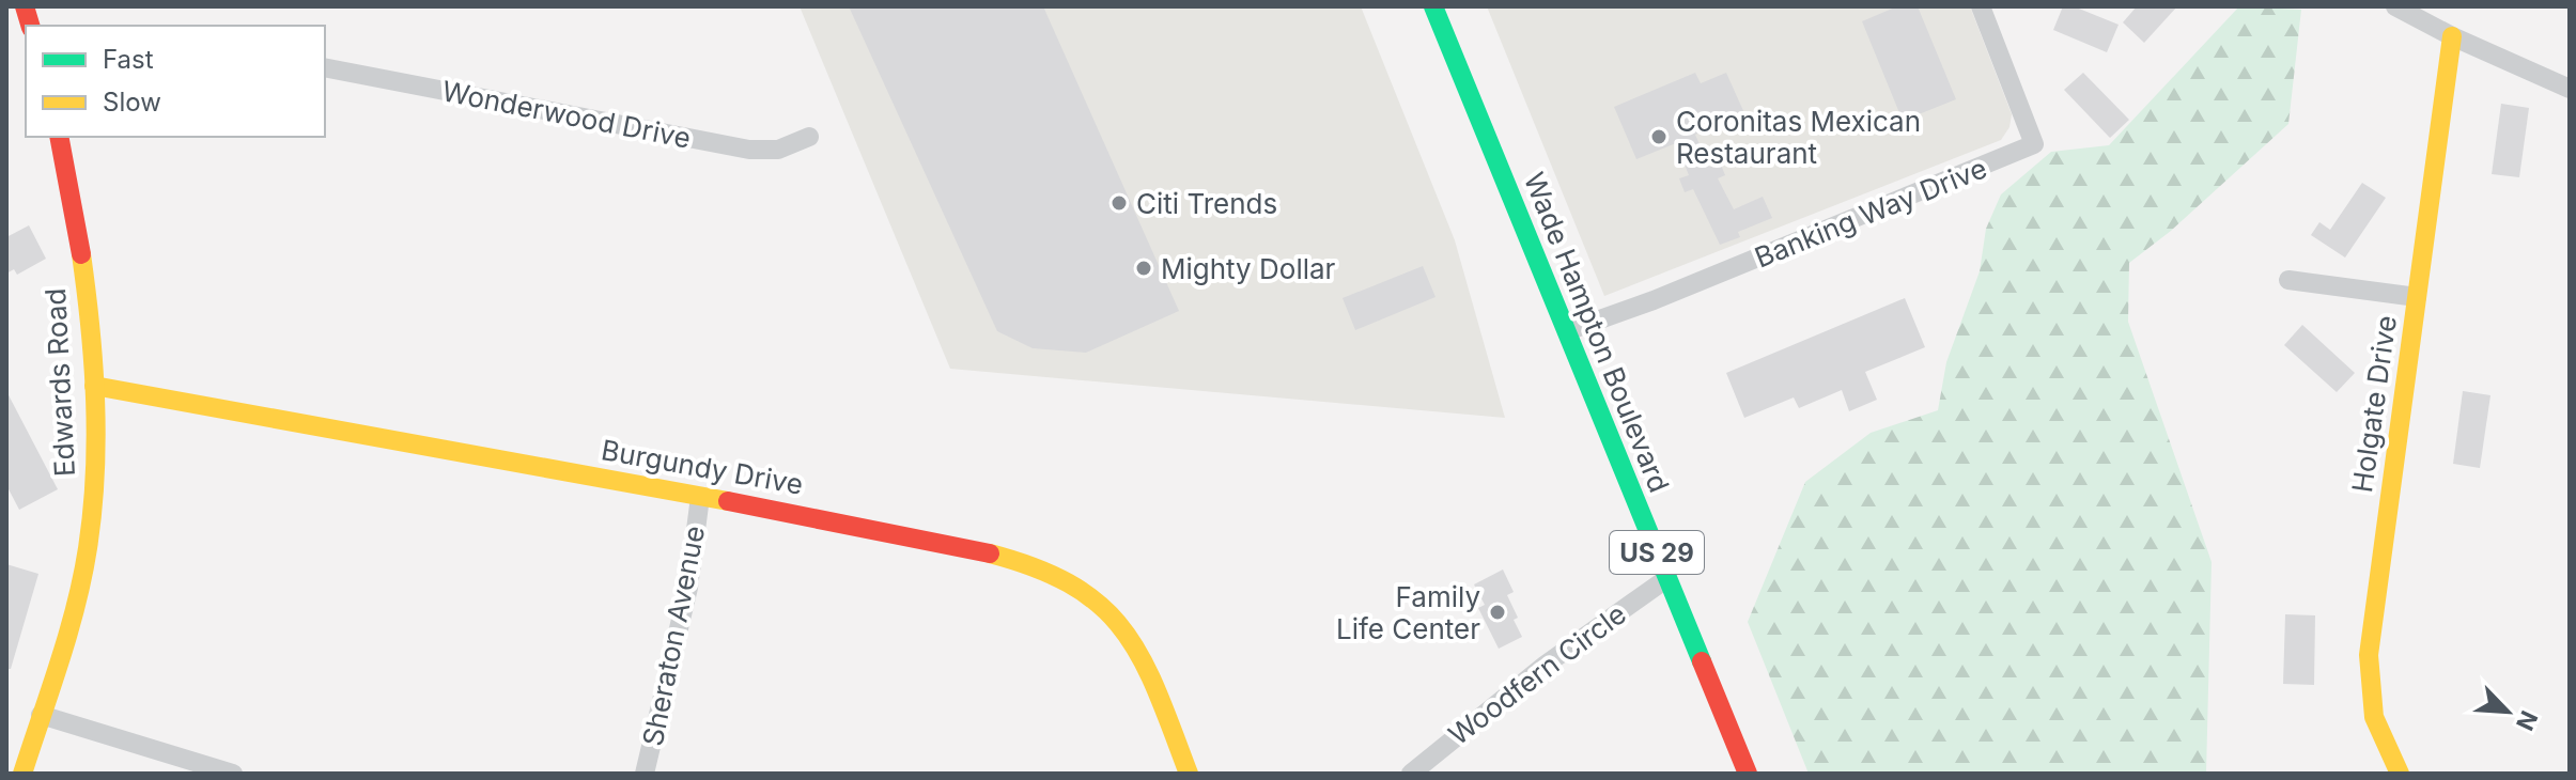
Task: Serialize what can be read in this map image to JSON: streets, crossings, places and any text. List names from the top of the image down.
{
  "streets": {
    "street": [
      "Wonderwood Drive",
      "Banking Way Drive",
      "Wade Hampton Boulevard",
      "Edwards Road",
      "Holgate Drive",
      "Burgundy Drive",
      "US 29",
      "Sheraton Avenue",
      "Woodfern Circle"
    ]
  },
  "crossings": [
    ["Banking Way Drive", "Wade Hampton Boulevard"],
    ["Wade Hampton Boulevard", "Woodfern Circle"],
    ["Edwards Road", "Burgundy Drive"],
    ["Burgundy Drive", "Sheraton Avenue"]
  ],
  "places": [
    "Coronitas Mexican Restaurant",
    "Citi Trends",
    "Mighty Dollar",
    "Family Life Center"
  ],
  "legend": ["Fast", "Slow"],
  "north": "bottom right"
}
